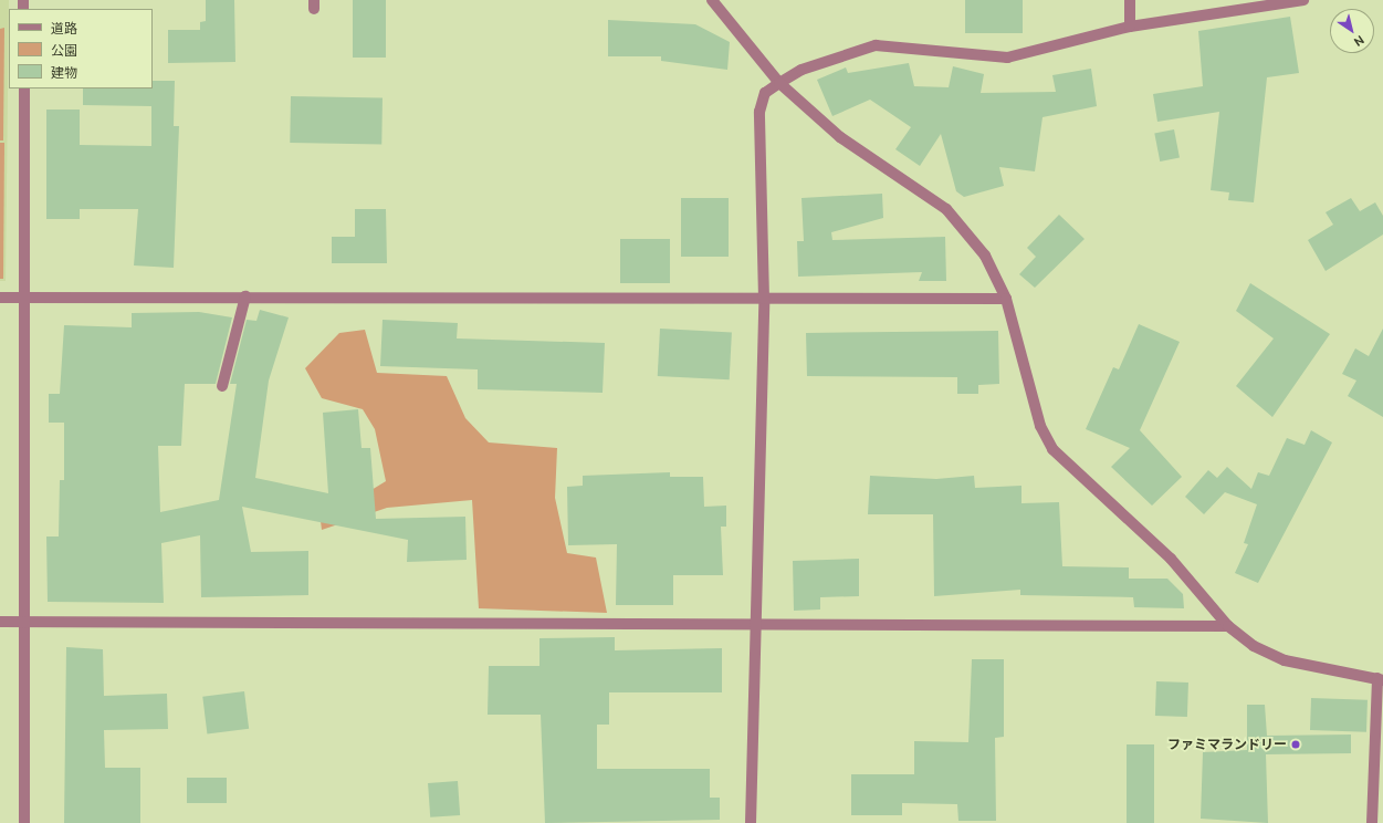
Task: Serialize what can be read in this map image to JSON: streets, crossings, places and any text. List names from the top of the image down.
{
  "places": ["ファミマランドリー"],
  "legend": ["道路", "公園", "建物"],
  "north": "bottom right"
}
